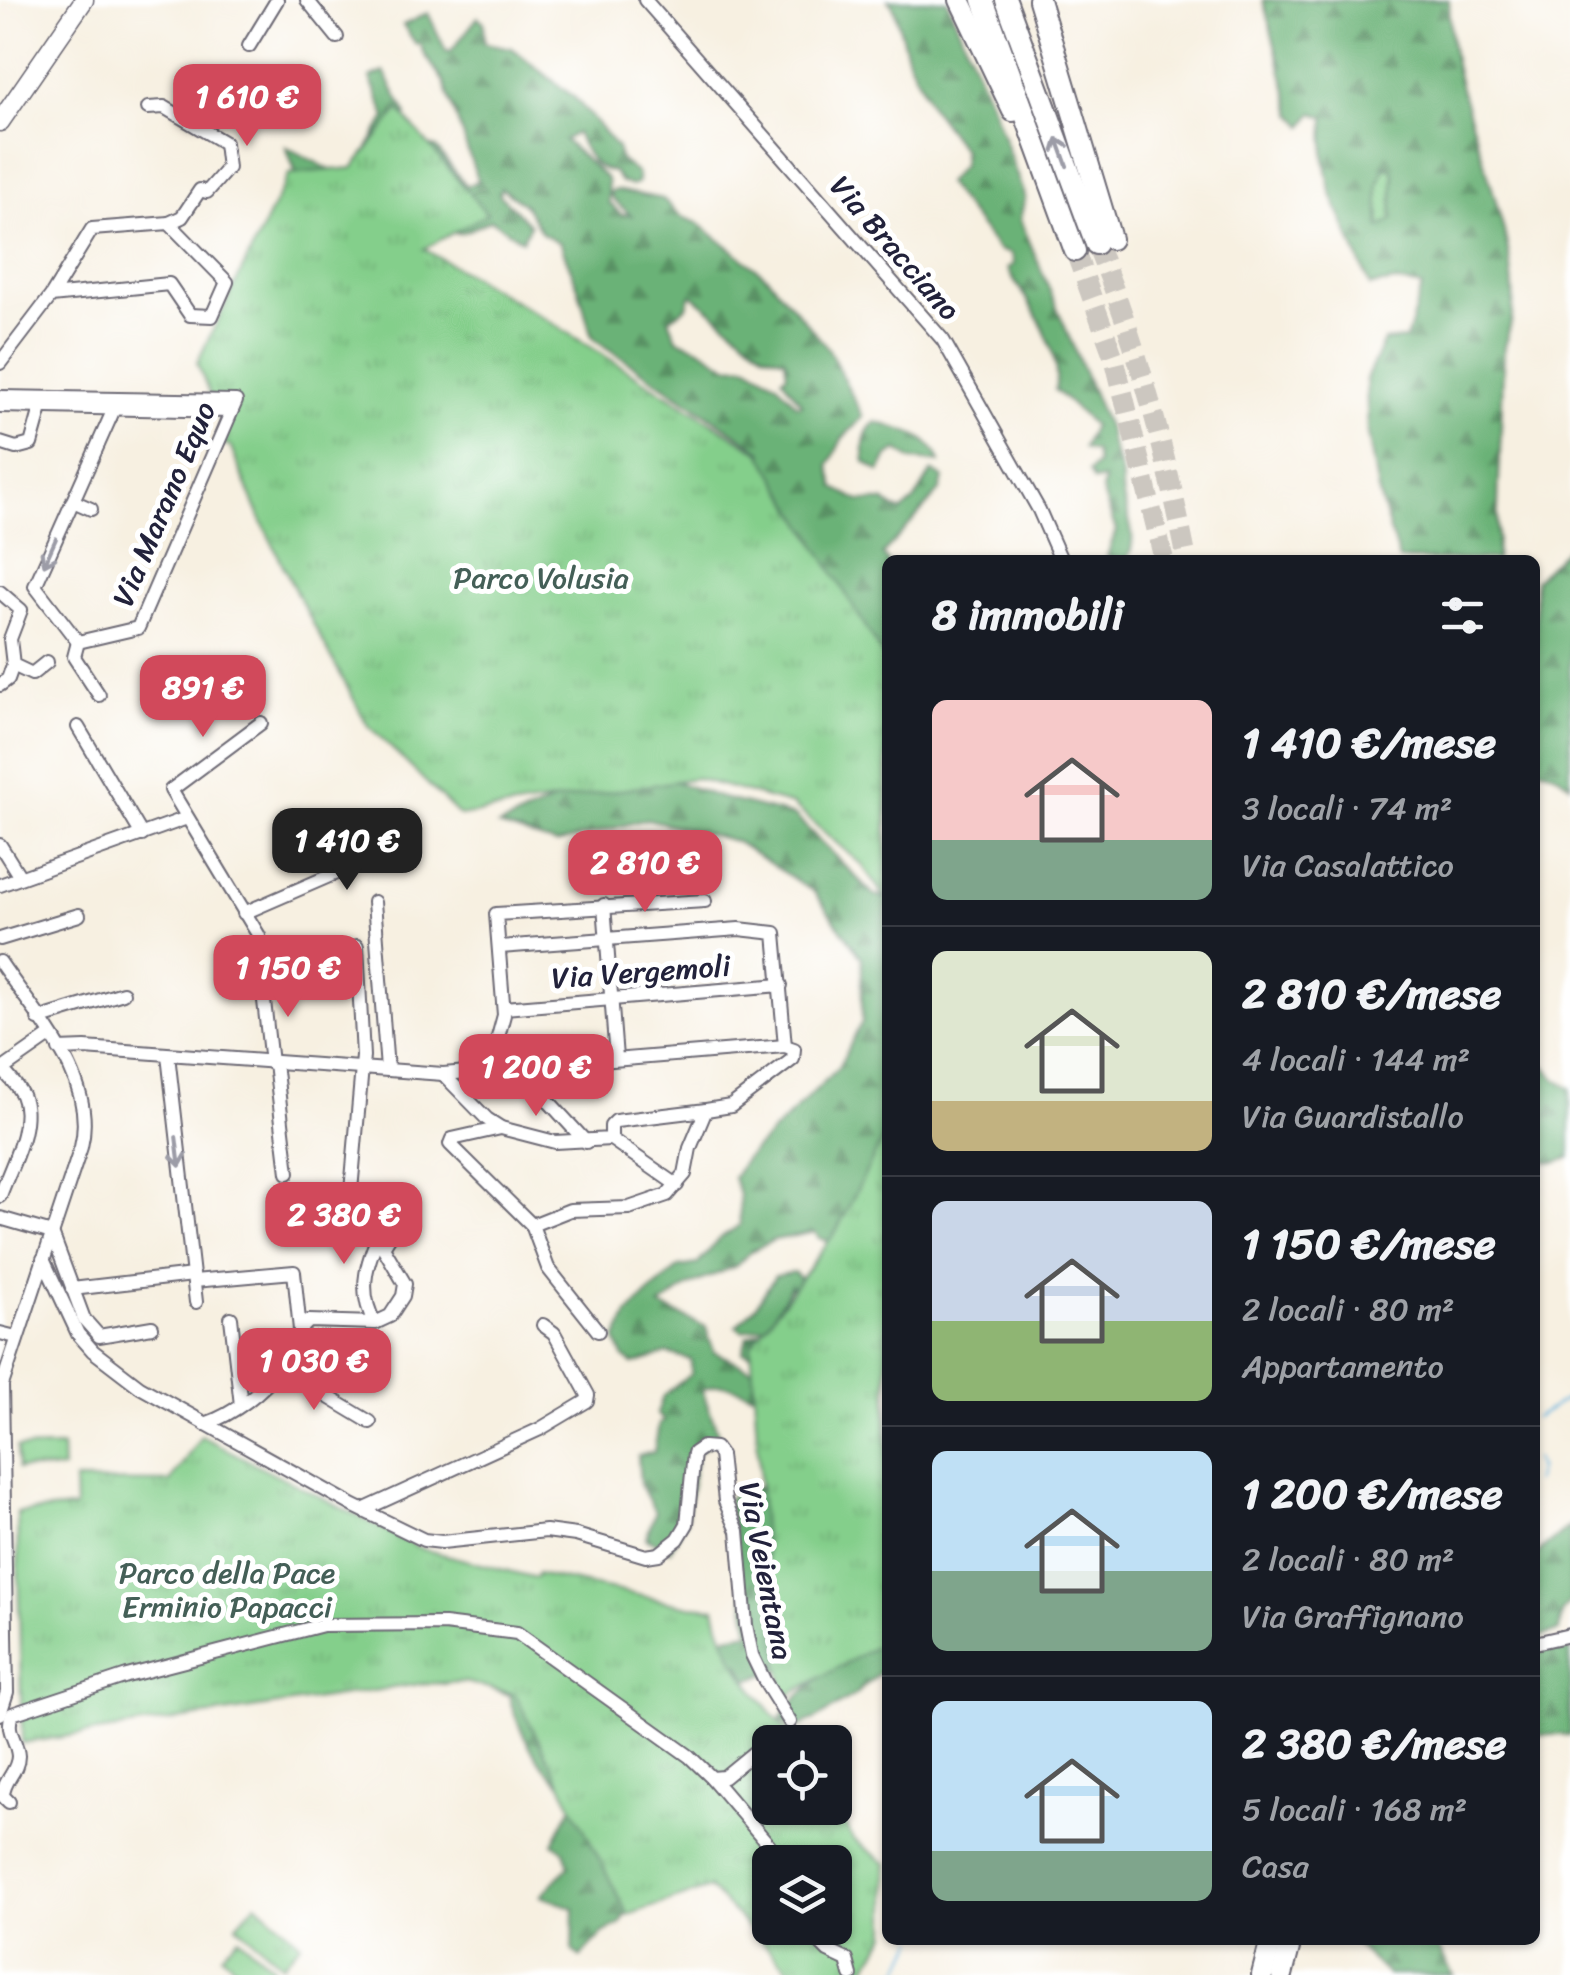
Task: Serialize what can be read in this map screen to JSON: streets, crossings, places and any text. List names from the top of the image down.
{
  "streets": {
    "street": [
      "Via Bracciano",
      "Via Marano Equo",
      "Via Vergemoli",
      "Via Veientana"
    ]
  },
  "parks": ["Parco Volusia", "Parco della Pace Erminio Papacci"],
  "page": {
    "price": [
      "1 610 €",
      "891 €",
      "1 410 €",
      "2 810 €",
      "1 150 €",
      "1 200 €",
      "2 380 €",
      "1 030 €"
    ],
    "heading": "8 immobili",
    "list": [
      {
        "name": "1 410 €/mese",
        "note": "3 locali · 74 m² · Via Casalattico"
      },
      {
        "name": "2 810 €/mese",
        "note": "4 locali · 144 m² · Via Guardistallo"
      },
      {
        "name": "1 150 €/mese",
        "note": "2 locali · 80 m² · Appartamento"
      },
      {
        "name": "1 200 €/mese",
        "note": "2 locali · 80 m² · Via Graffignano"
      },
      {
        "name": "2 380 €/mese",
        "note": "5 locali · 168 m² · Casa"
      }
    ]
  }
}
